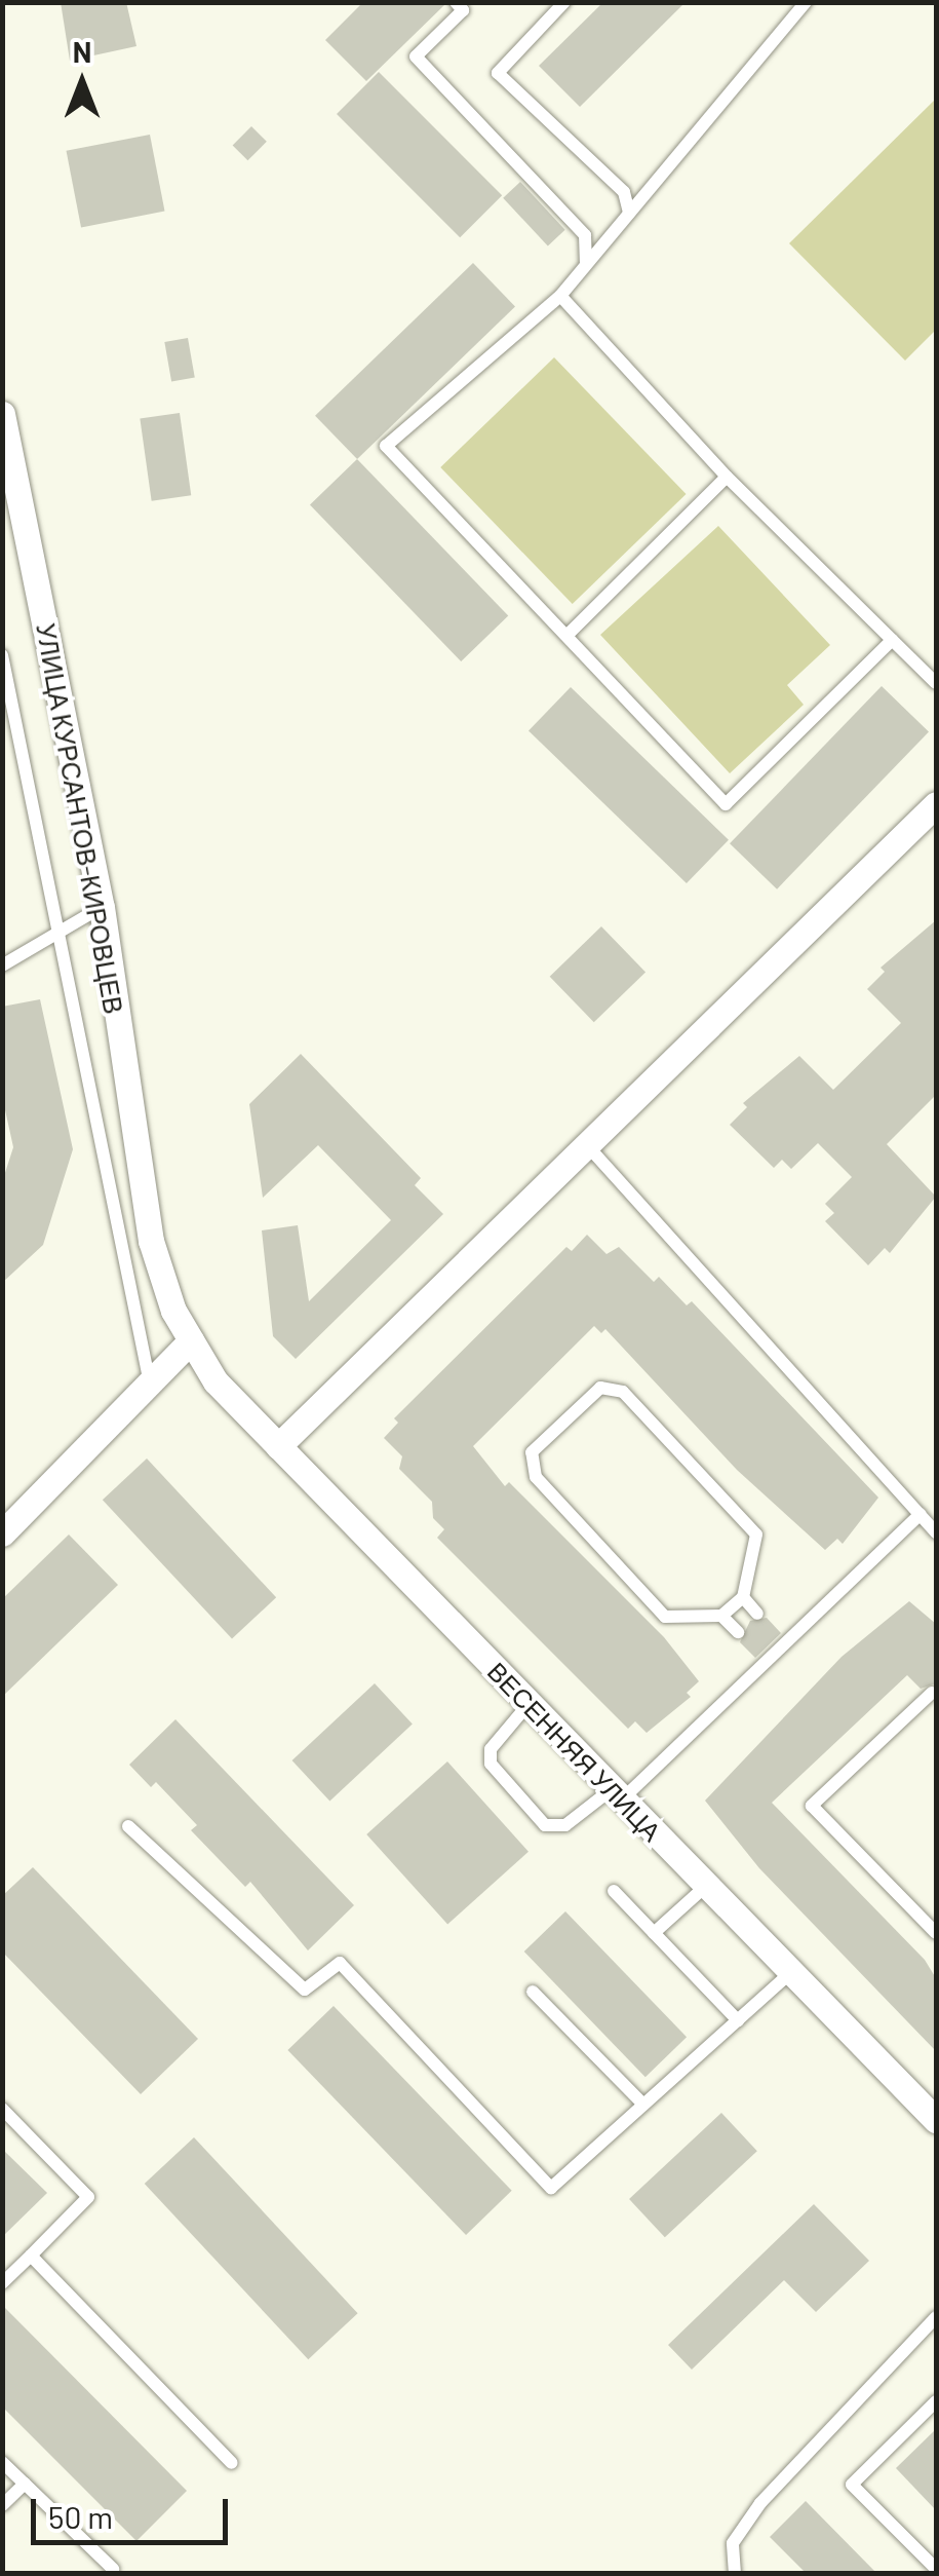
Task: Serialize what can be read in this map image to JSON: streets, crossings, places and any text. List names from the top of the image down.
{
  "streets": {
    "street": ["УЛИЦА КУРСАНТОВ-КИРОВЦЕВ", "ВЕСЕННЯЯ УЛИЦА"]
  },
  "crossings": [
    ["УЛИЦА КУРСАНТОВ-КИРОВЦЕВ", "ВЕСЕННЯЯ УЛИЦА"]
  ],
  "scale_bar": "50 m",
  "north": "top"
}
